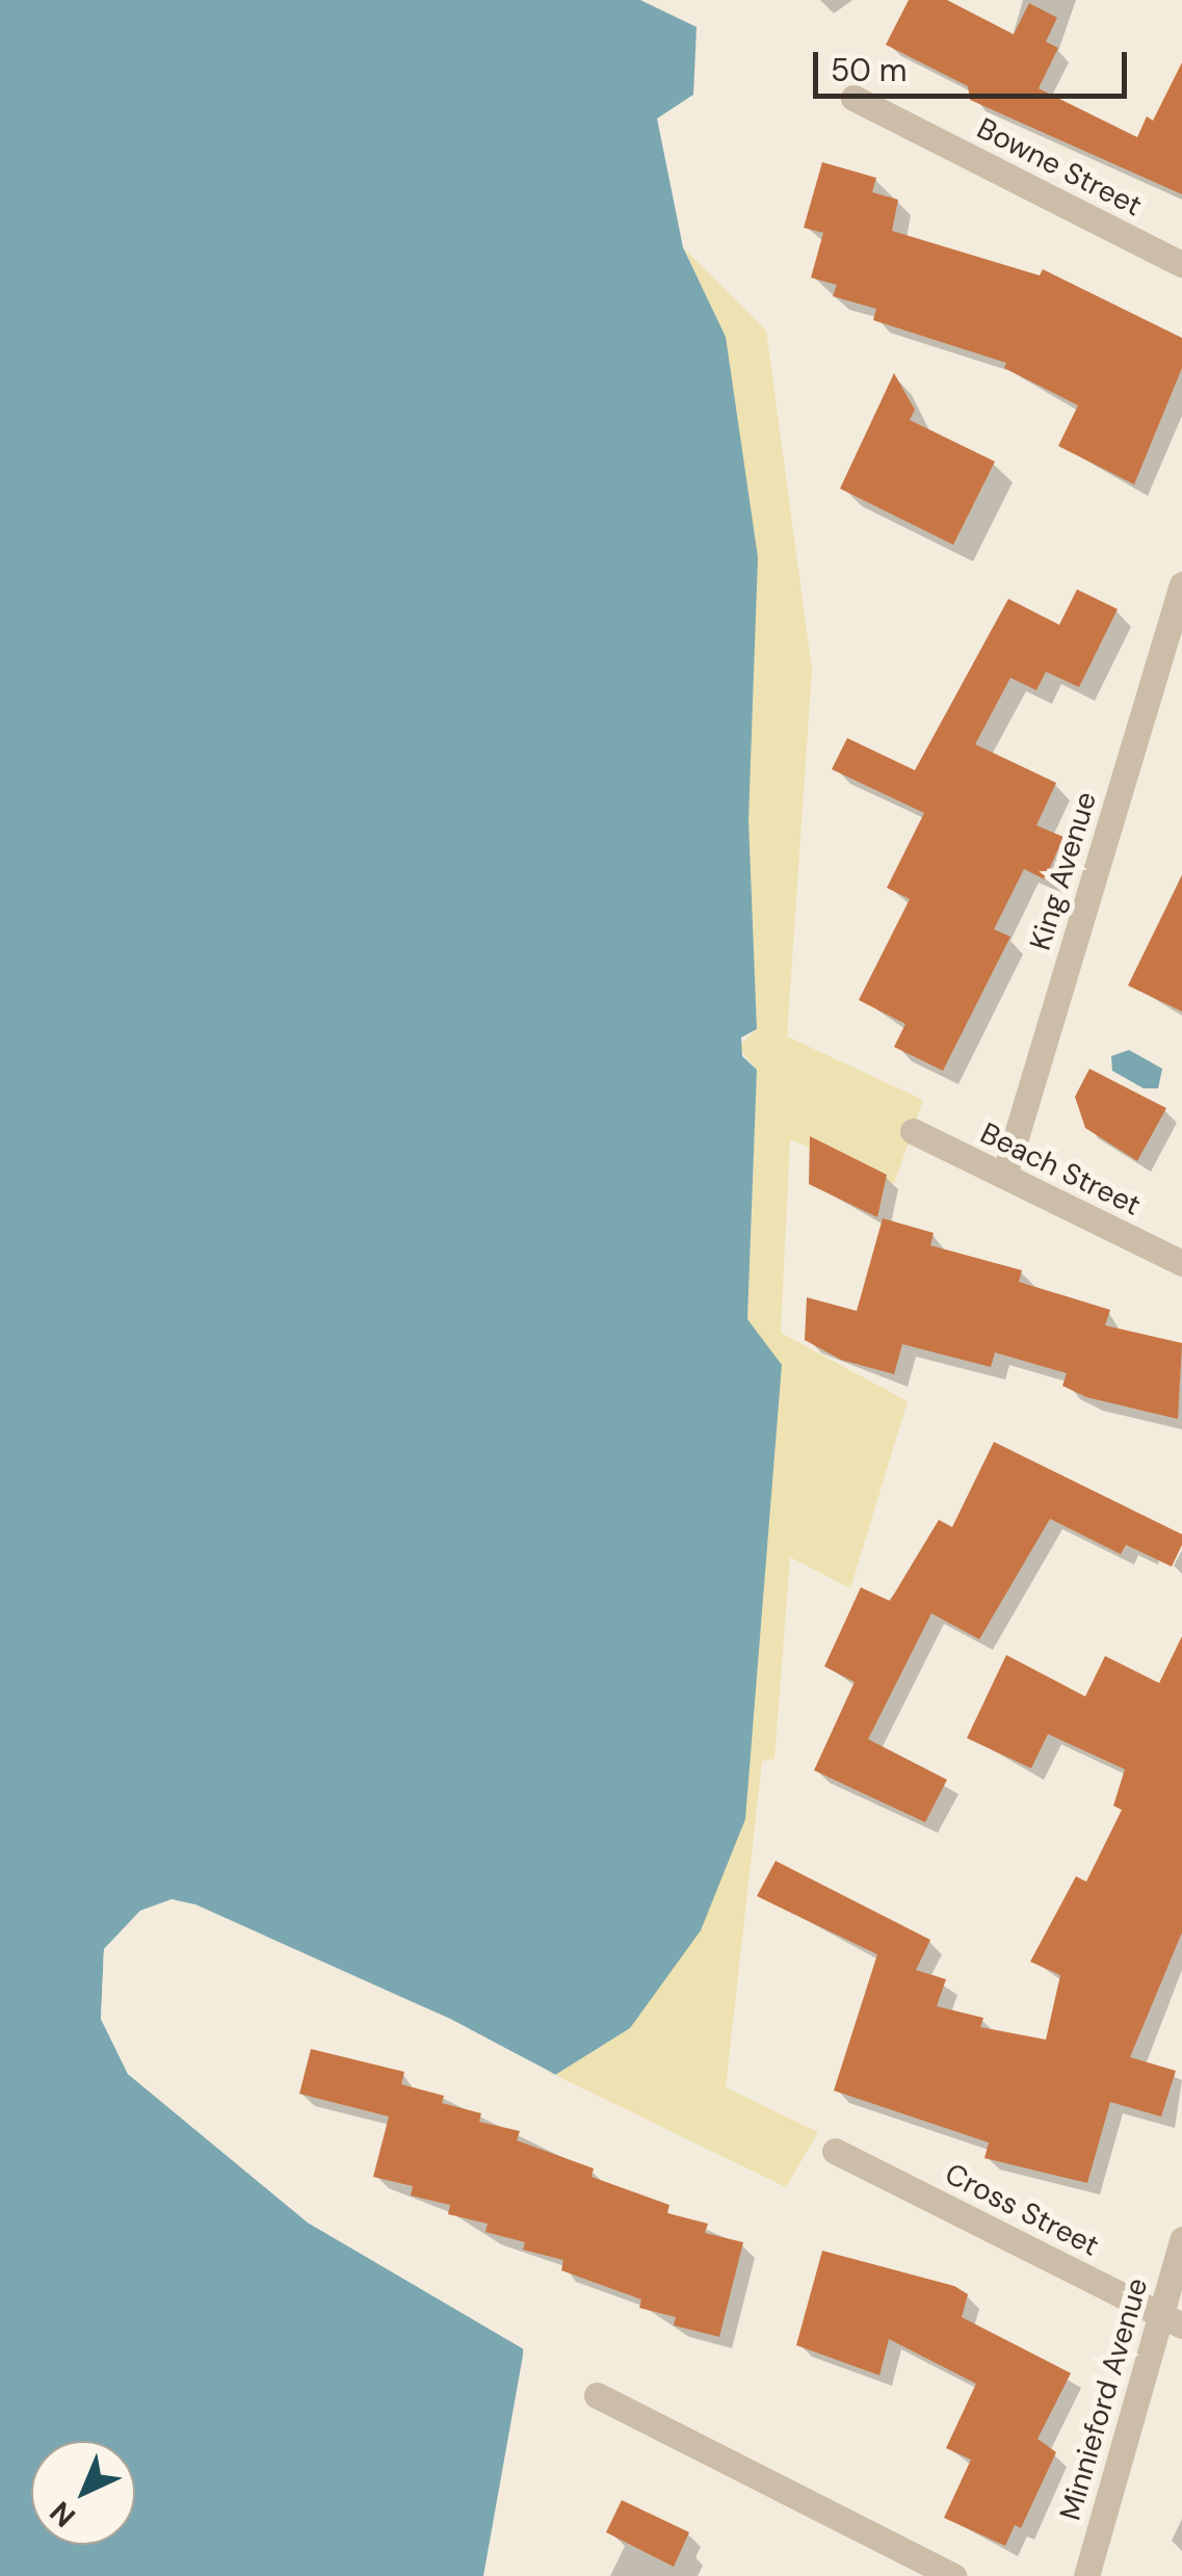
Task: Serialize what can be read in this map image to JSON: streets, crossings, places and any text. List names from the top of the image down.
{
  "streets": {
    "street": [
      "Bowne Street",
      "King Avenue",
      "Beach Street",
      "Cross Street",
      "Minnieford Avenue"
    ]
  },
  "crossings": [
    ["King Avenue", "Beach Street"],
    ["Cross Street", "Minnieford Avenue"]
  ],
  "scale_bar": "50 m",
  "north": "bottom left"
}
